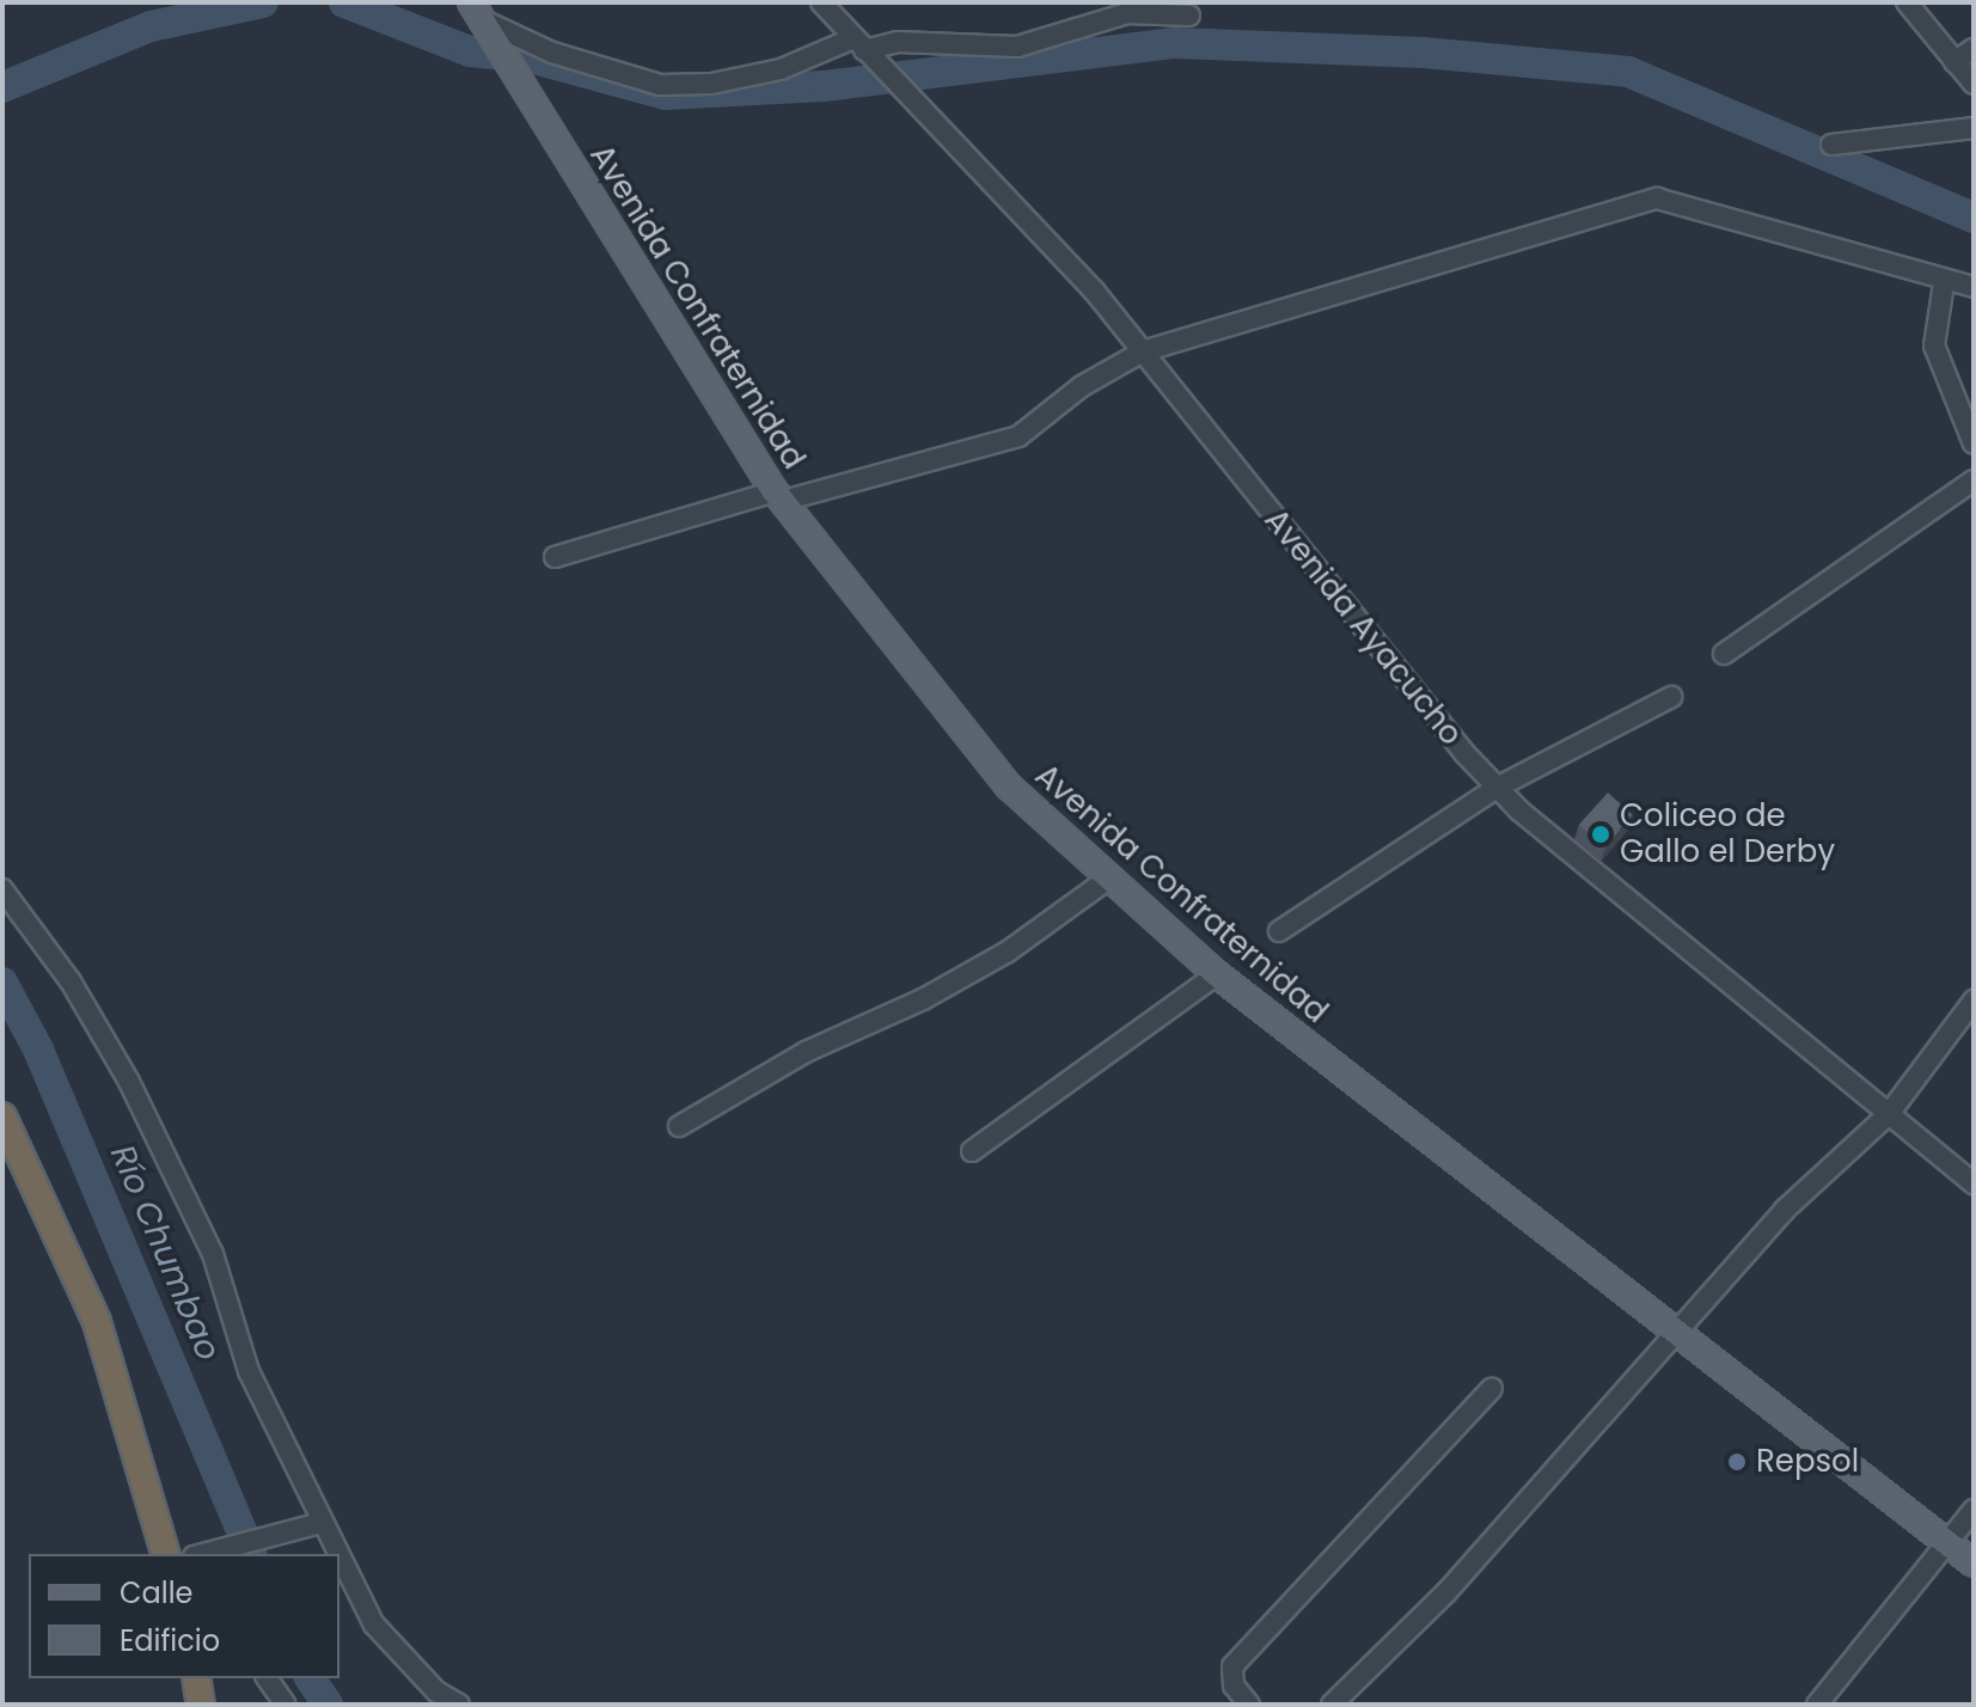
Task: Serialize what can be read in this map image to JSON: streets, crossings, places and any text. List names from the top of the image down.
{
  "streets": {
    "main road": ["Avenida Confraternidad"],
    "street": ["Avenida Ayacucho"]
  },
  "water": ["Río Chumbao"],
  "places": ["Coliceo de Gallo el Derby", "Repsol"],
  "legend": ["Calle", "Edificio"]
}
